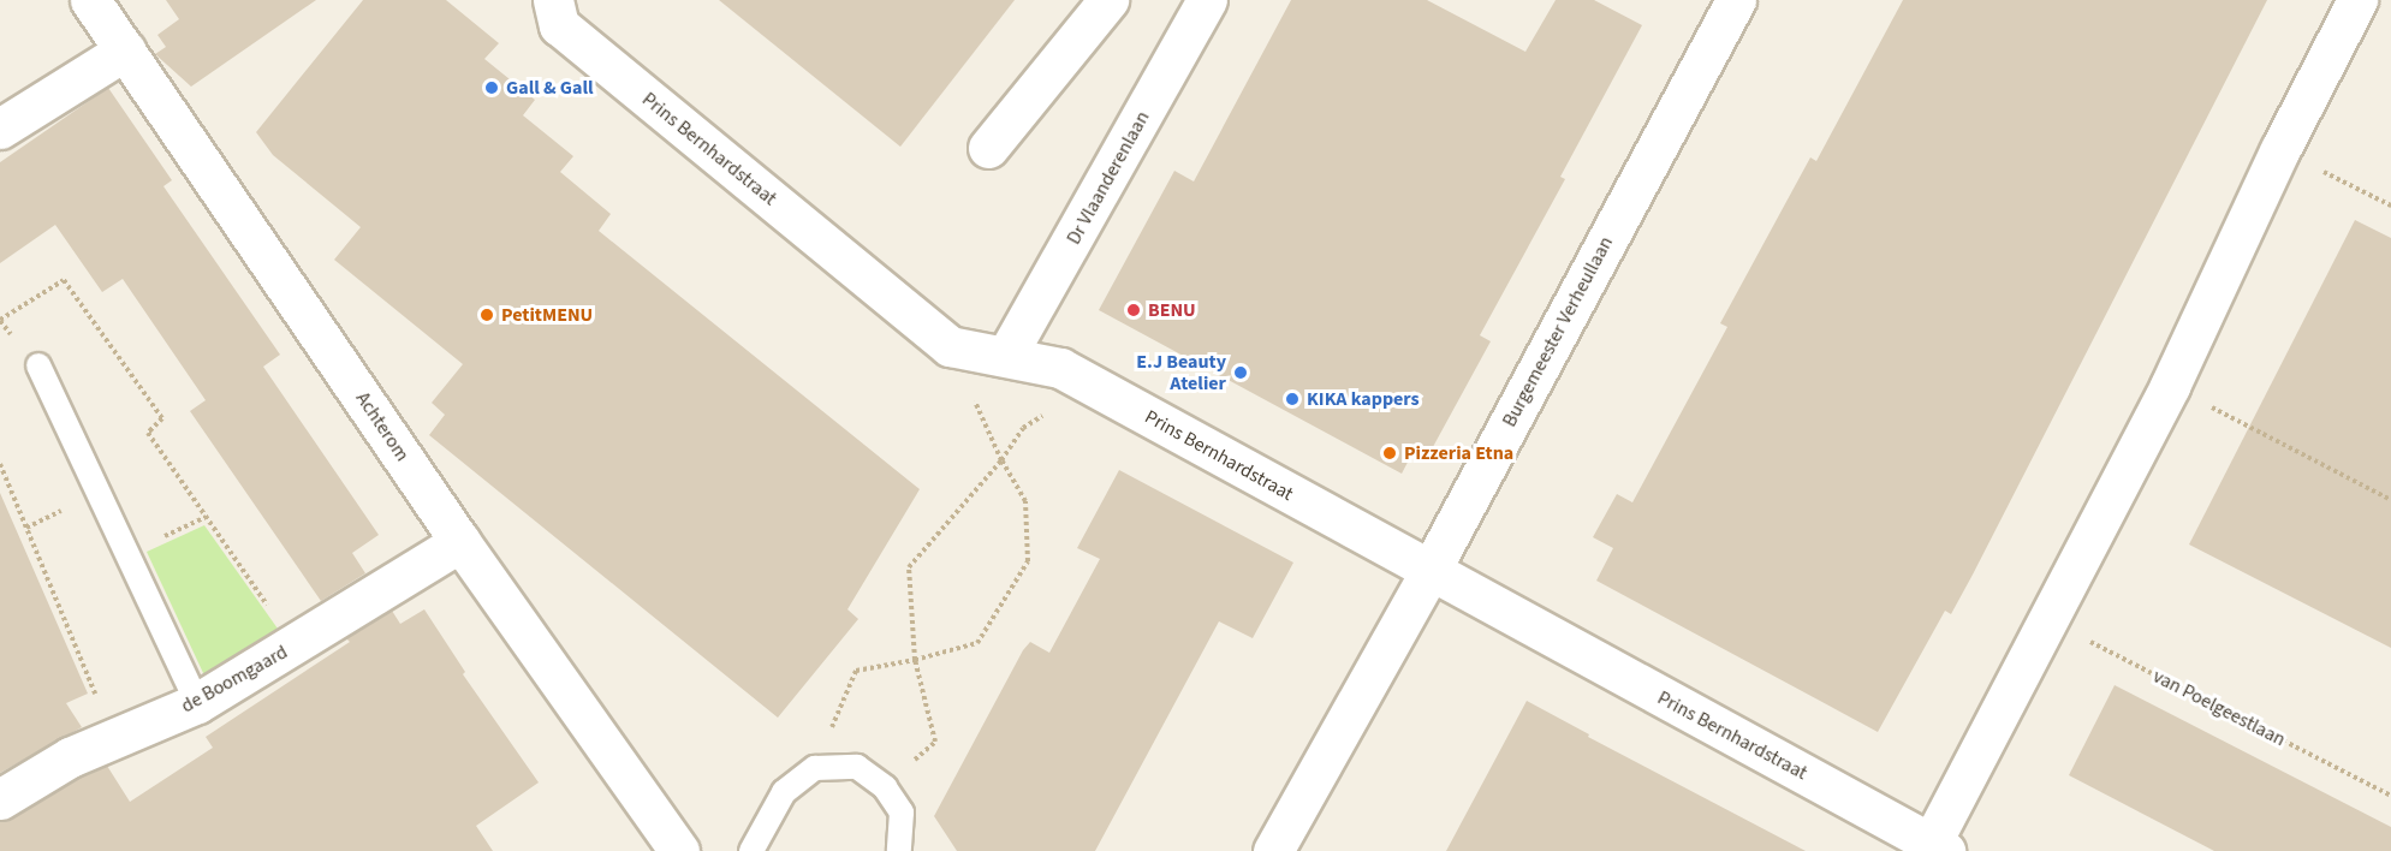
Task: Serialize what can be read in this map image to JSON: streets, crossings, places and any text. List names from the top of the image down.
{
  "streets": {
    "street": [
      "Prins Bernhardstraat",
      "Dr Vlaanderenlaan",
      "Burgemeester Verheullaan",
      "Achterom",
      "de Boomgaard"
    ],
    "path": ["van Poelgeestlaan"]
  },
  "crossings": [
    ["Prins Bernhardstraat", "Dr Vlaanderenlaan"],
    ["Prins Bernhardstraat", "Burgemeester Verheullaan"],
    ["Achterom", "de Boomgaard"]
  ],
  "places": [
    "Gall & Gall",
    "BENU",
    "PetitMENU",
    "E.J Beauty Atelier",
    "KIKA kappers",
    "Pizzeria Etna"
  ]
}
